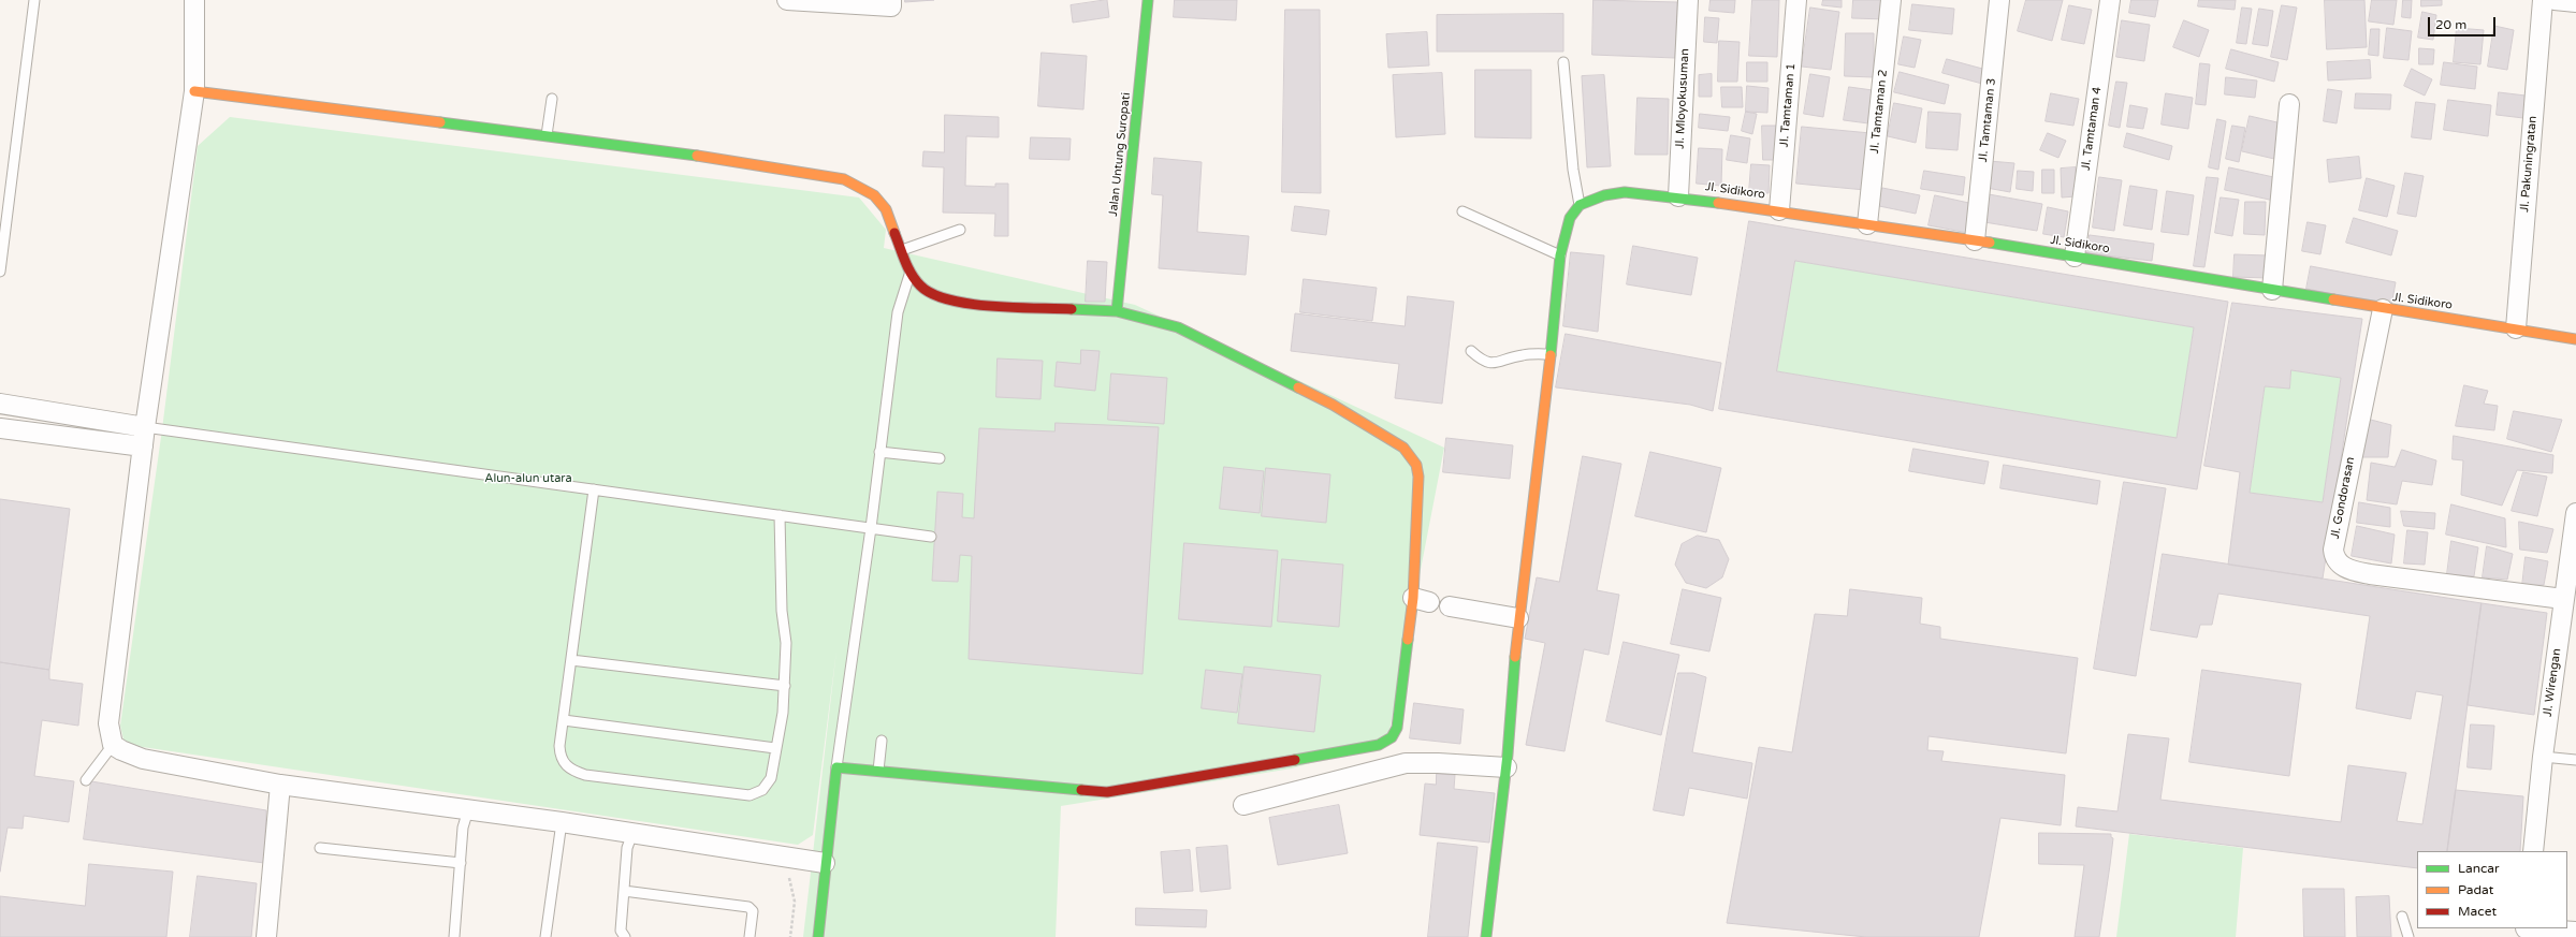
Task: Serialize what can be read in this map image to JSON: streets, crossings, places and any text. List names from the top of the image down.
{
  "streets": {
    "street": [
      "Jl. Mloyokusuman",
      "Jl. Tamtaman 1",
      "Jl. Tamtaman 2",
      "Jl. Tamtaman 3",
      "Jl. Tamtaman 4",
      "Jalan Untung Suropati",
      "Jl. Pakuningratan",
      "Jl. Sidikoro",
      "Jl. Gondorasan",
      "Jl. Wirengan"
    ]
  },
  "crossings": [
    ["Jl. Mloyokusuman", "Jl. Sidikoro"],
    ["Jl. Tamtaman 1", "Jl. Sidikoro"],
    ["Jl. Tamtaman 2", "Jl. Sidikoro"],
    ["Jl. Tamtaman 3", "Jl. Sidikoro"],
    ["Jl. Tamtaman 4", "Jl. Sidikoro"],
    ["Jl. Pakuningratan", "Jl. Sidikoro"],
    ["Jl. Sidikoro", "Jl. Gondorasan"],
    ["Jl. Gondorasan", "Jl. Wirengan"]
  ],
  "parks": ["Alun-alun utara"],
  "legend": ["Lancar", "Padat", "Macet"],
  "scale_bar": "20 m"
}
